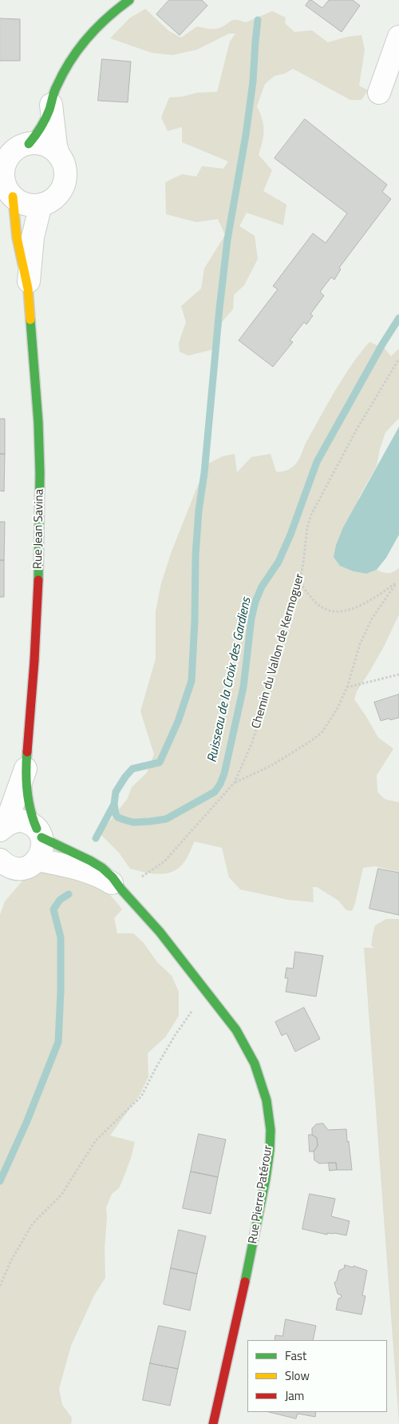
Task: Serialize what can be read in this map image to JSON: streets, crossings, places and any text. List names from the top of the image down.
{
  "streets": {
    "street": ["Rue Jean Savina", "Rue Pierre Patérour"],
    "path": ["Chemin du Vallon de Kermoguer"]
  },
  "crossings": [
    ["Rue Jean Savina", "Rue Pierre Patérour"],
    ["Chemin du Vallon de Kermoguer", "Rue Pierre Patérour"]
  ],
  "water": ["Ruisseau de la Croix des Gardiens"],
  "legend": ["Fast", "Slow", "Jam"]
}
